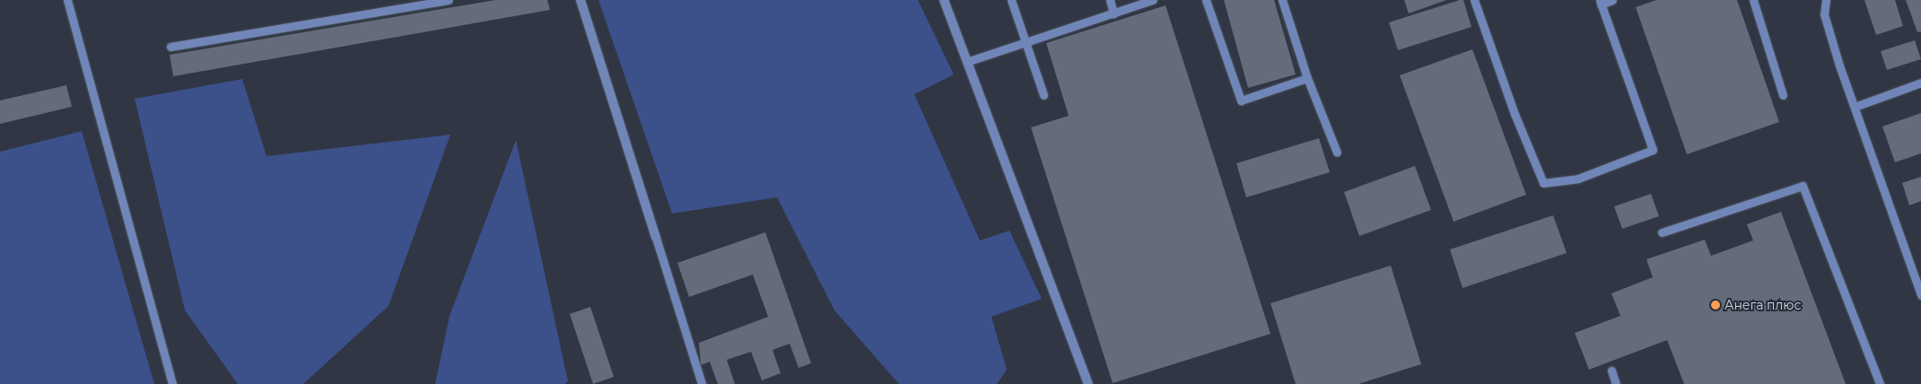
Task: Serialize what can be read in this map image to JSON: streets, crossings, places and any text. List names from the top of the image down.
{
  "places": ["Анега плюс"]
}
